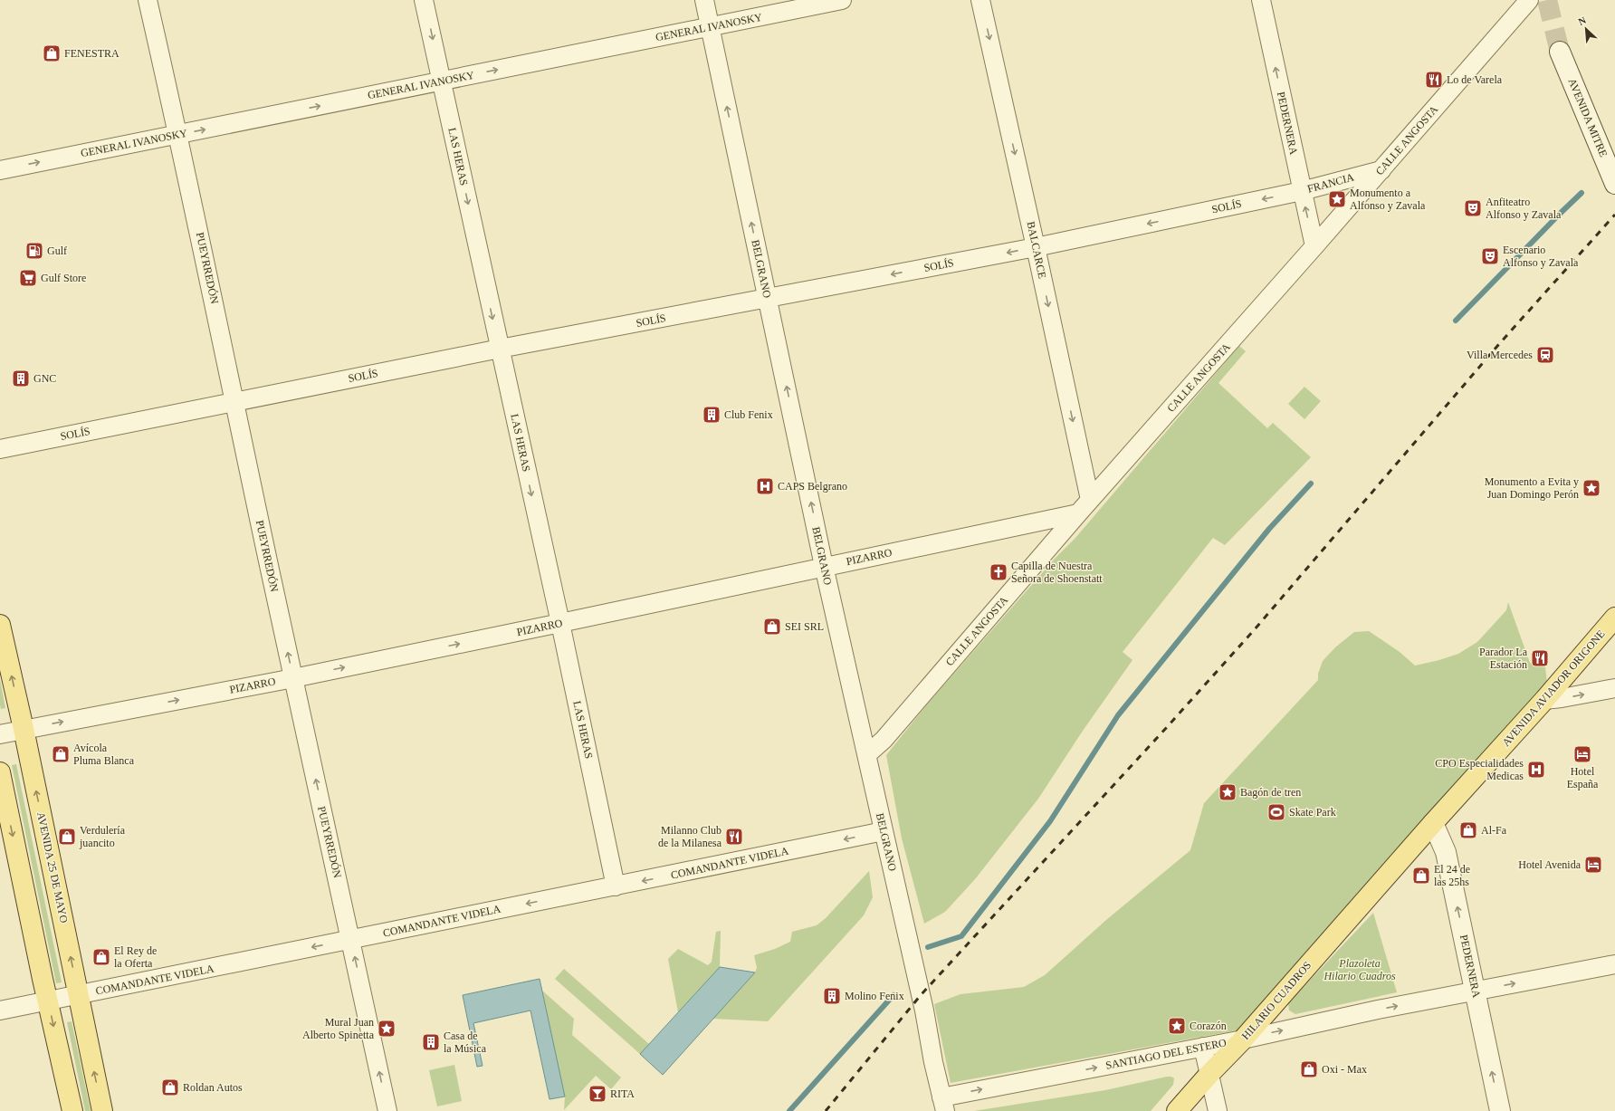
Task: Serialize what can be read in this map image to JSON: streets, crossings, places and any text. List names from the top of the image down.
{
  "streets": {
    "main road": ["AVENIDA AVIADOR ORIGONE", "AVENIDA 25 DE MAYO", "HILARIO CUADROS"],
    "street": [
      "GENERAL IVANOSKY",
      "AVENIDA MITRE",
      "PEDERNERA",
      "CALLE ANGOSTA",
      "LAS HERAS",
      "FRANCIA",
      "SOLÍS",
      "BALCARCE",
      "PUEYRREDÓN",
      "BELGRANO",
      "PIZARRO",
      "COMANDANTE VIDELA",
      "SANTIAGO DEL ESTERO"
    ]
  },
  "crossings": [
    ["GENERAL IVANOSKY", "LAS HERAS"],
    ["GENERAL IVANOSKY", "PUEYRREDÓN"],
    ["GENERAL IVANOSKY", "BELGRANO"],
    ["PEDERNERA", "CALLE ANGOSTA"],
    ["PEDERNERA", "FRANCIA"],
    ["PEDERNERA", "SOLÍS"],
    ["PEDERNERA", "AVENIDA AVIADOR ORIGONE"],
    ["PEDERNERA", "HILARIO CUADROS"],
    ["PEDERNERA", "SANTIAGO DEL ESTERO"],
    ["CALLE ANGOSTA", "FRANCIA"],
    ["CALLE ANGOSTA", "BALCARCE"],
    ["CALLE ANGOSTA", "BELGRANO"],
    ["CALLE ANGOSTA", "PIZARRO"],
    ["LAS HERAS", "SOLÍS"],
    ["LAS HERAS", "PIZARRO"],
    ["LAS HERAS", "COMANDANTE VIDELA"],
    ["FRANCIA", "SOLÍS"],
    ["SOLÍS", "BALCARCE"],
    ["SOLÍS", "PUEYRREDÓN"],
    ["SOLÍS", "BELGRANO"],
    ["BALCARCE", "PIZARRO"],
    ["PUEYRREDÓN", "PIZARRO"],
    ["PUEYRREDÓN", "COMANDANTE VIDELA"],
    ["BELGRANO", "PIZARRO"],
    ["BELGRANO", "COMANDANTE VIDELA"],
    ["BELGRANO", "SANTIAGO DEL ESTERO"],
    ["PIZARRO", "AVENIDA 25 DE MAYO"],
    ["AVENIDA AVIADOR ORIGONE", "HILARIO CUADROS"],
    ["COMANDANTE VIDELA", "AVENIDA 25 DE MAYO"],
    ["HILARIO CUADROS", "SANTIAGO DEL ESTERO"]
  ],
  "one_way": [
    "GENERAL IVANOSKY",
    "PEDERNERA",
    "LAS HERAS",
    "SOLÍS",
    "BALCARCE",
    "PUEYRREDÓN",
    "BELGRANO",
    "PIZARRO",
    "COMANDANTE VIDELA",
    "SANTIAGO DEL ESTERO"
  ],
  "parks": ["Plazoleta Hilario Cuadros"],
  "places": {
    "shop": [
      "FENESTRA",
      "SEI SRL",
      "Avícola Pluma Blanca",
      "Al-Fa",
      "Verdulería juancito",
      "El 24 de las 25hs",
      "El Rey de la Oferta",
      "Oxi - Max",
      "Roldan Autos"
    ],
    "restaurant": ["Lo de Varela", "Parador La Estación", "Milanno Club de la Milanesa"],
    "place": [
      "Monumento a Alfonso y Zavala",
      "Monumento a Evita y Juan Domingo Perón",
      "Bagón de tren",
      "Corazón",
      "Mural Juan Alberto Spinetta"
    ],
    "theatre": ["Anfiteatro Alfonso y Zavala", "Escenario Alfonso y Zavala"],
    "fuel station": ["Gulf"],
    "supermarket": ["Gulf Store"],
    "station": ["Villa Mercedes"],
    "building": [
      "GNC",
      "Club Fenix",
      "Molino Fenix",
      "Casa de la Música"
    ],
    "hospital": ["CAPS Belgrano", "CPO Especialidades Medicas"],
    "church": ["Capilla de Nuestra Señora de Shoenstatt"],
    "hotel": ["Hotel España", "Hotel Avenida"],
    "sports": ["Skate Park"],
    "bar": ["RITA"]
  },
  "north": "top left"
}
